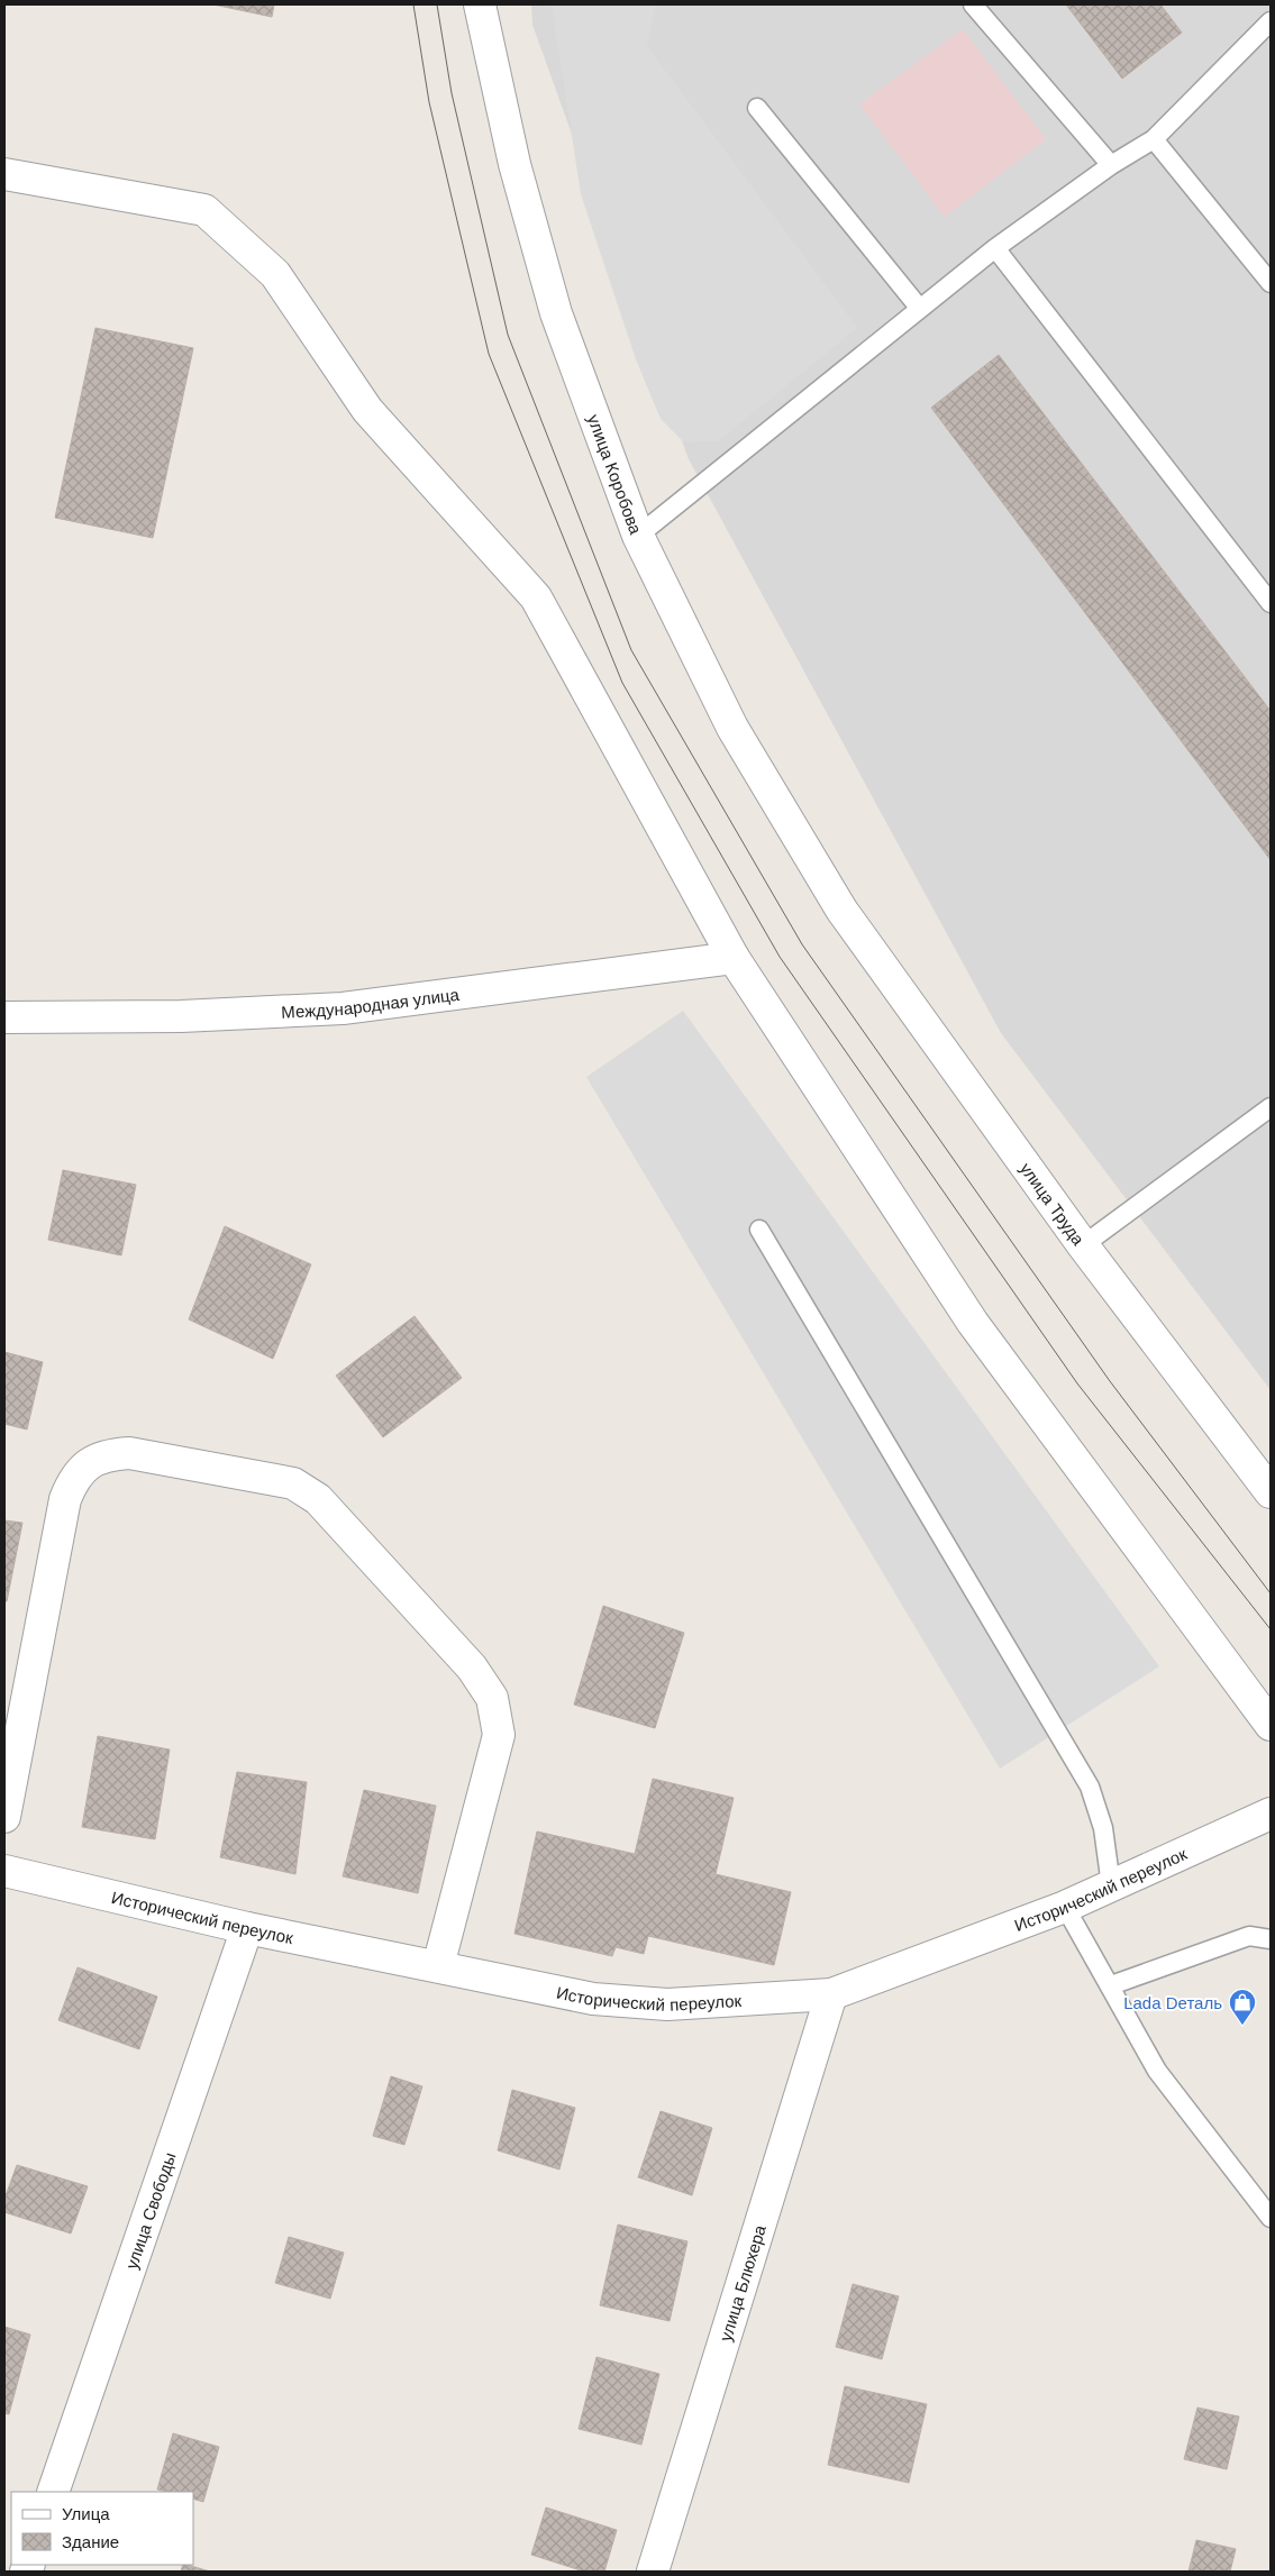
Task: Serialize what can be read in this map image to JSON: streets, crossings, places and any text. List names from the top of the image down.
{
  "streets": {
    "street": [
      "улица Коробова",
      "Международная улица",
      "улица Труда",
      "Исторический переулок",
      "улица Свободы",
      "улица Блюхера"
    ]
  },
  "crossings": [
    ["улица Коробова", "улица Труда"],
    ["Исторический переулок", "улица Свободы"],
    ["Исторический переулок", "улица Блюхера"]
  ],
  "places": {
    "shop": ["Lada Dеталь"]
  },
  "legend": ["Улица", "Здание"]
}
